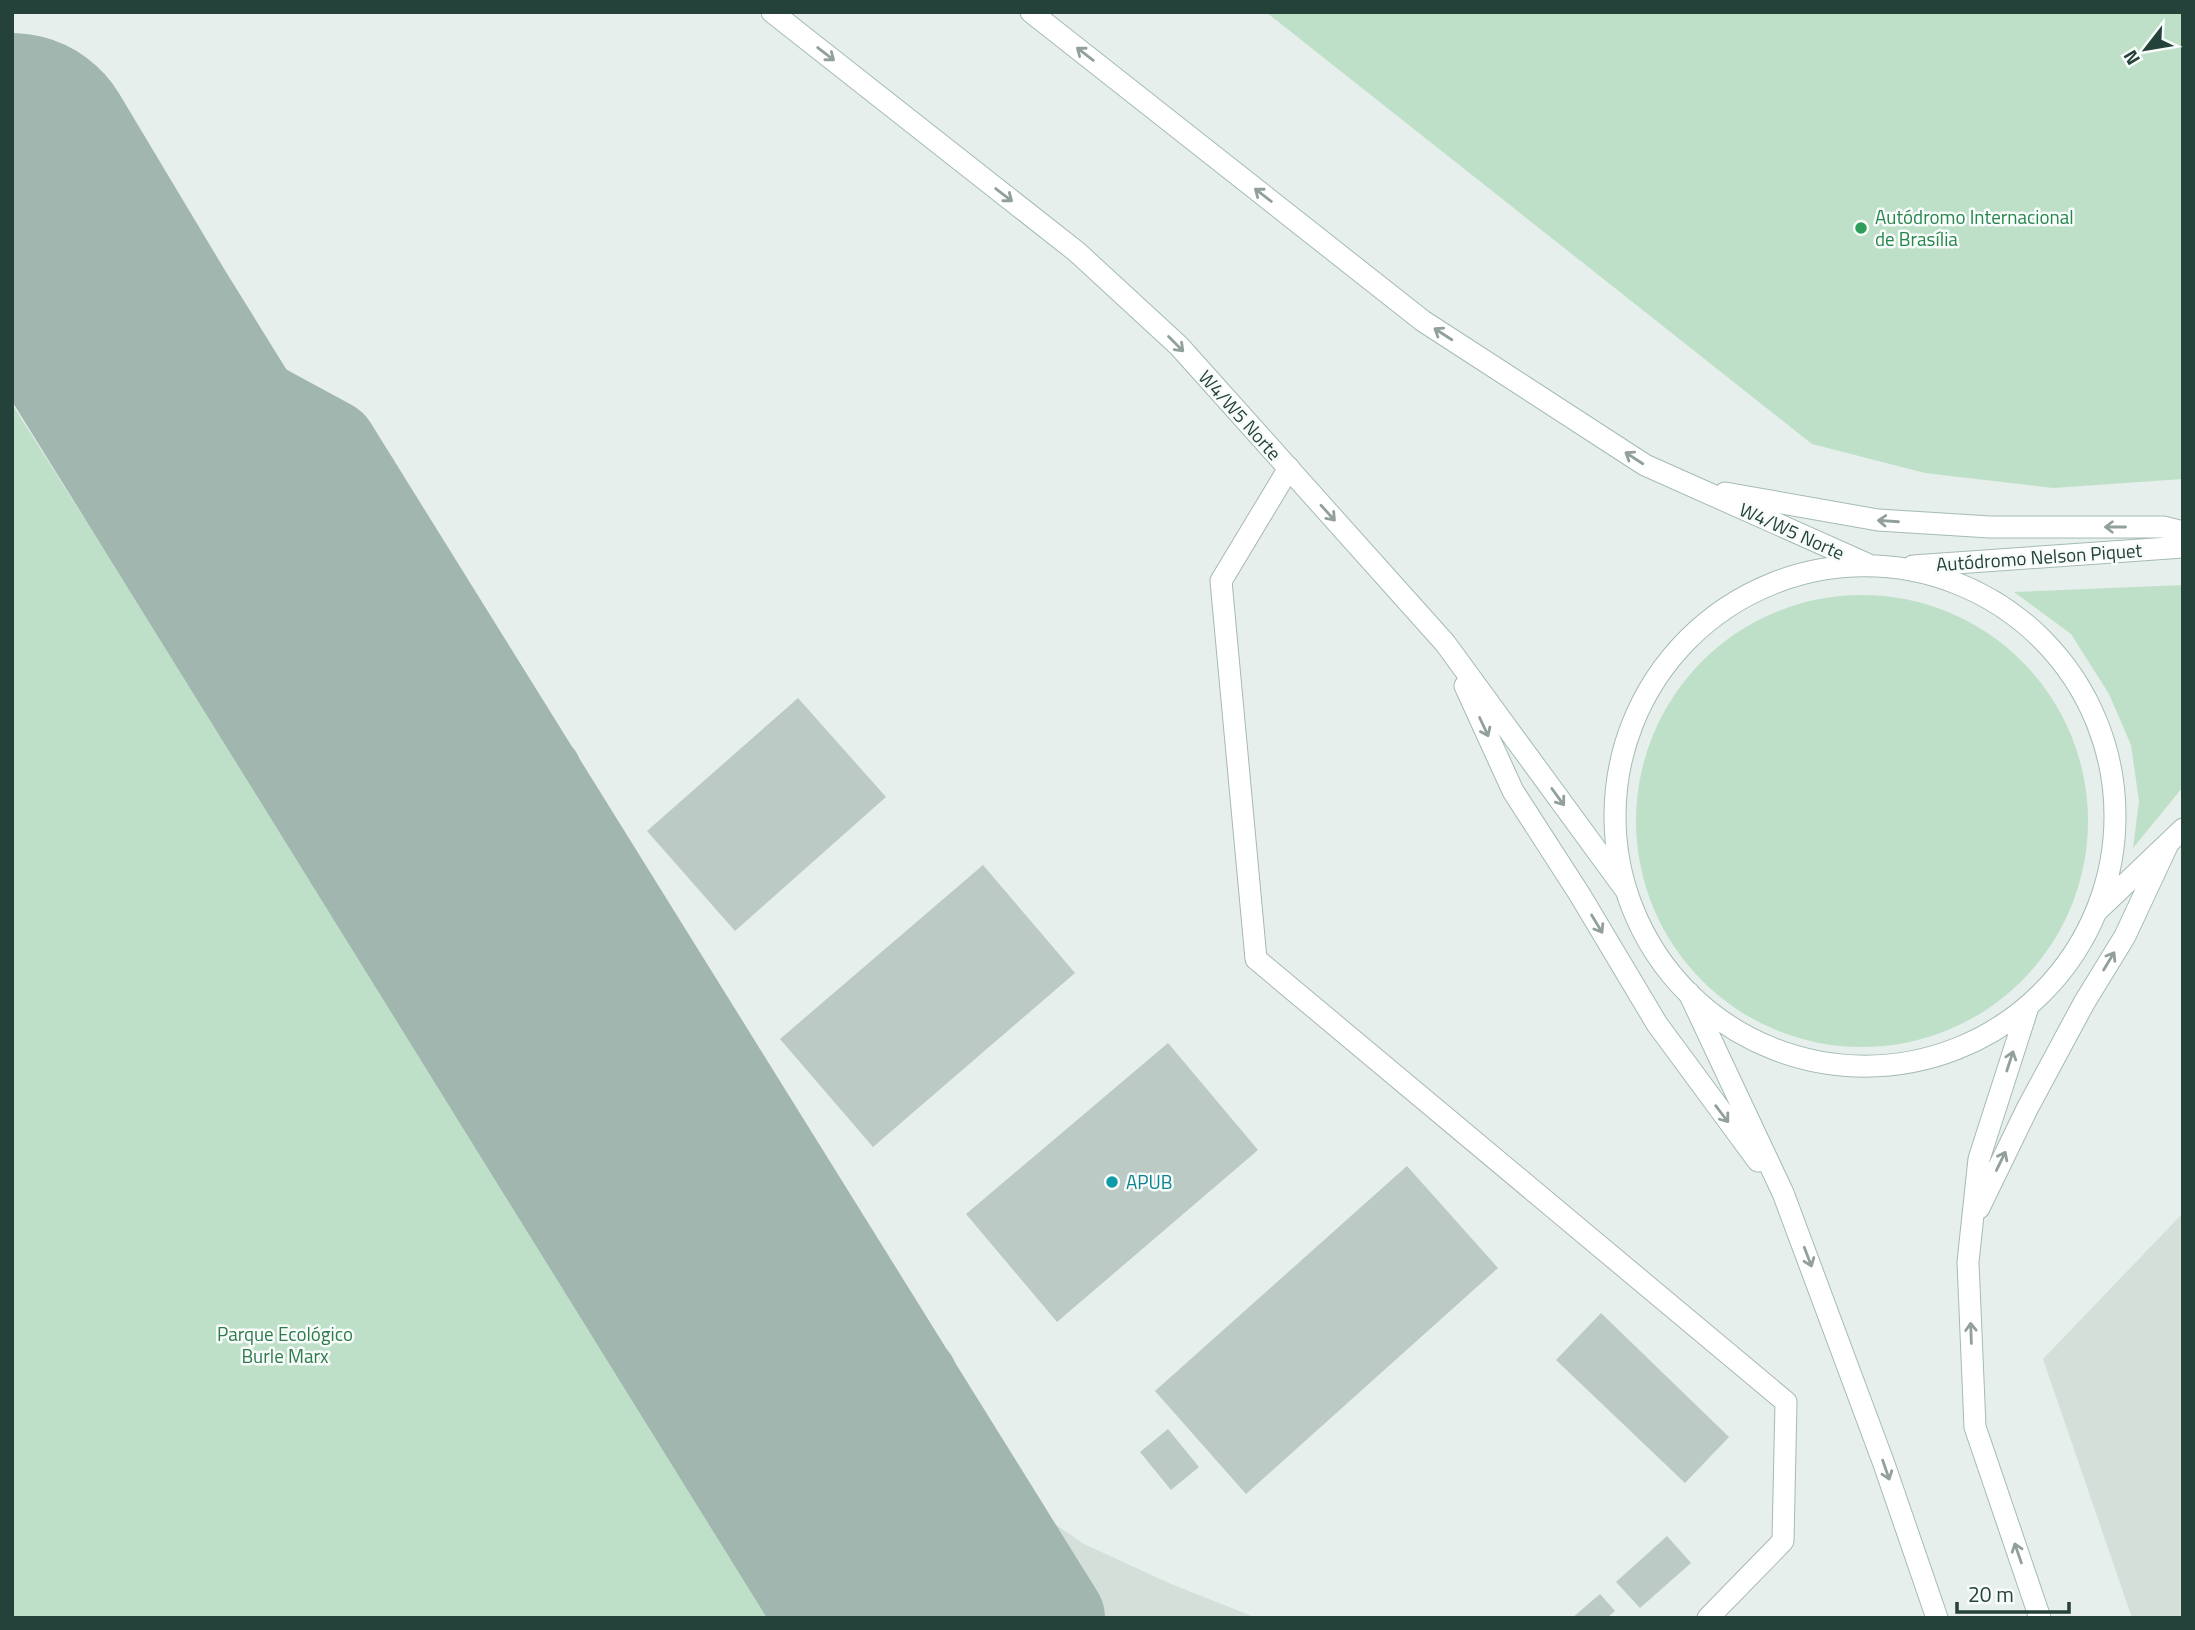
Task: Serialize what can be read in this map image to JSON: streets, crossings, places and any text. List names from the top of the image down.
{
  "streets": {
    "main road": ["W4/W5 Norte", "Autódromo Nelson Piquet"]
  },
  "parks": ["Parque Ecológico Burle Marx"],
  "places": ["Autódromo Internacional de Brasília", "APUB"],
  "scale_bar": "20 m",
  "north": "bottom left"
}
